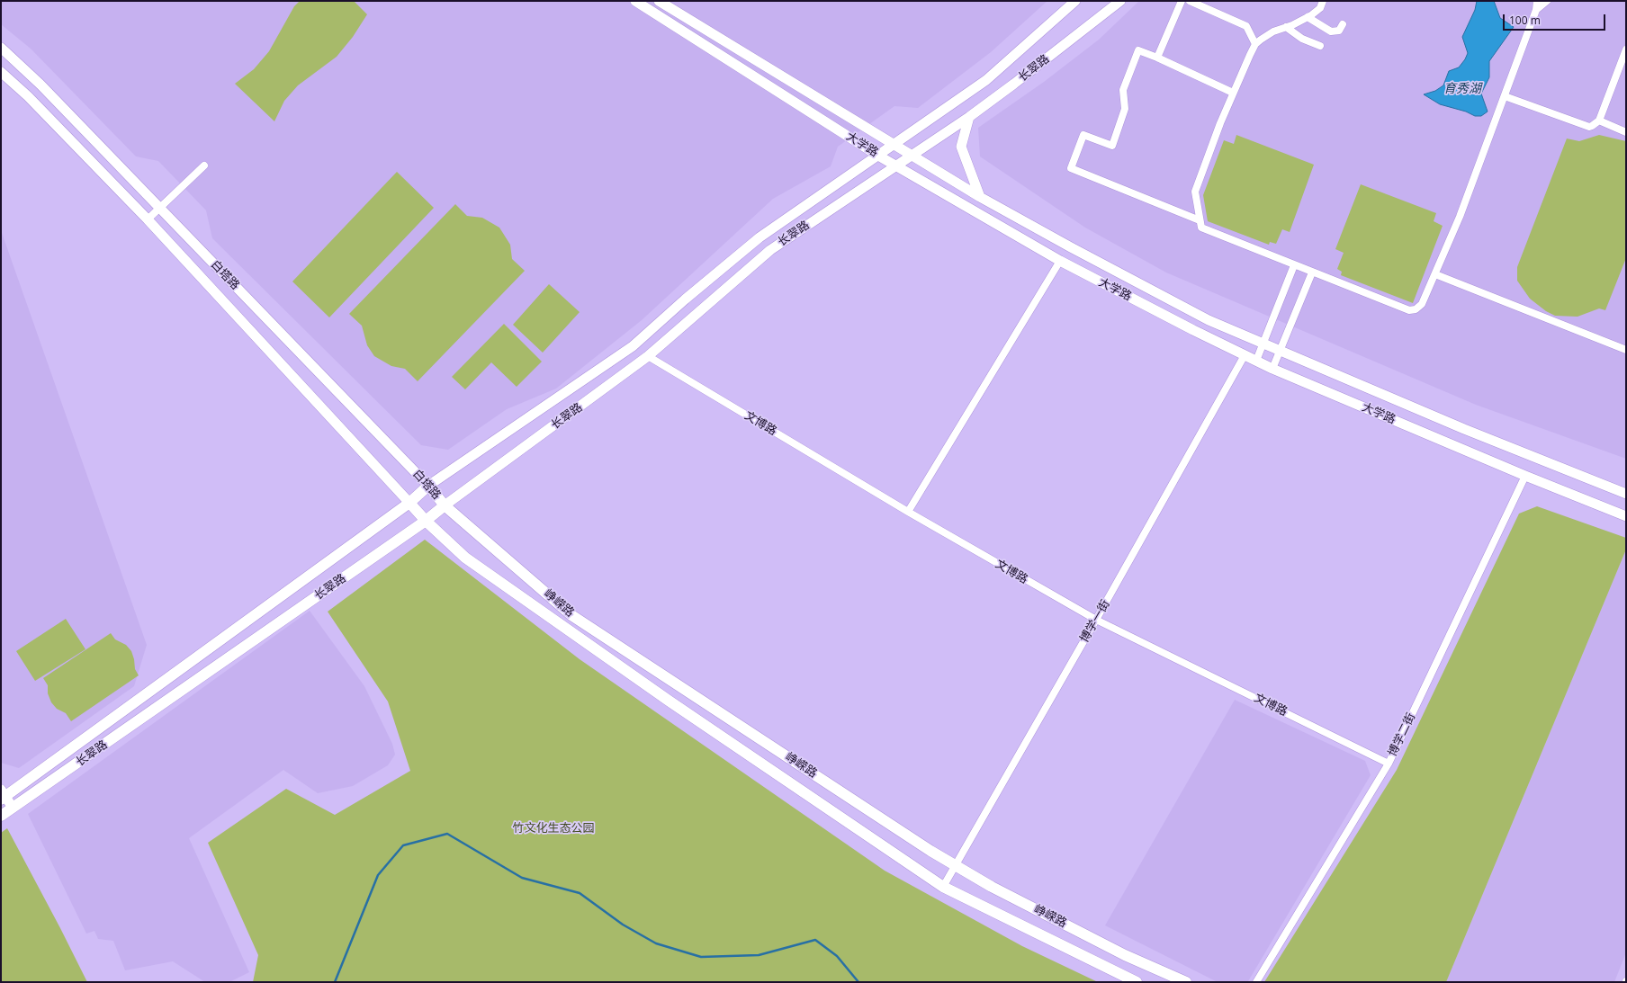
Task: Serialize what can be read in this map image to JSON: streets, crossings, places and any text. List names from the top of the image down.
{
  "streets": {
    "main road": [
      "长翠路",
      "大学路",
      "白塔路",
      "峥嵘路"
    ],
    "street": ["文博路", "博学一街", "博学二街"]
  },
  "crossings": [
    ["长翠路", "大学路"],
    ["长翠路", "白塔路"],
    ["长翠路", "文博路"],
    ["长翠路", "峥嵘路"],
    ["大学路", "博学一街"],
    ["大学路", "博学二街"],
    ["白塔路", "峥嵘路"],
    ["文博路", "博学一街"],
    ["文博路", "博学二街"],
    ["峥嵘路", "博学一街"]
  ],
  "water": ["育秀湖"],
  "parks": ["竹文化生态公园"],
  "scale_bar": "100 m"
}
